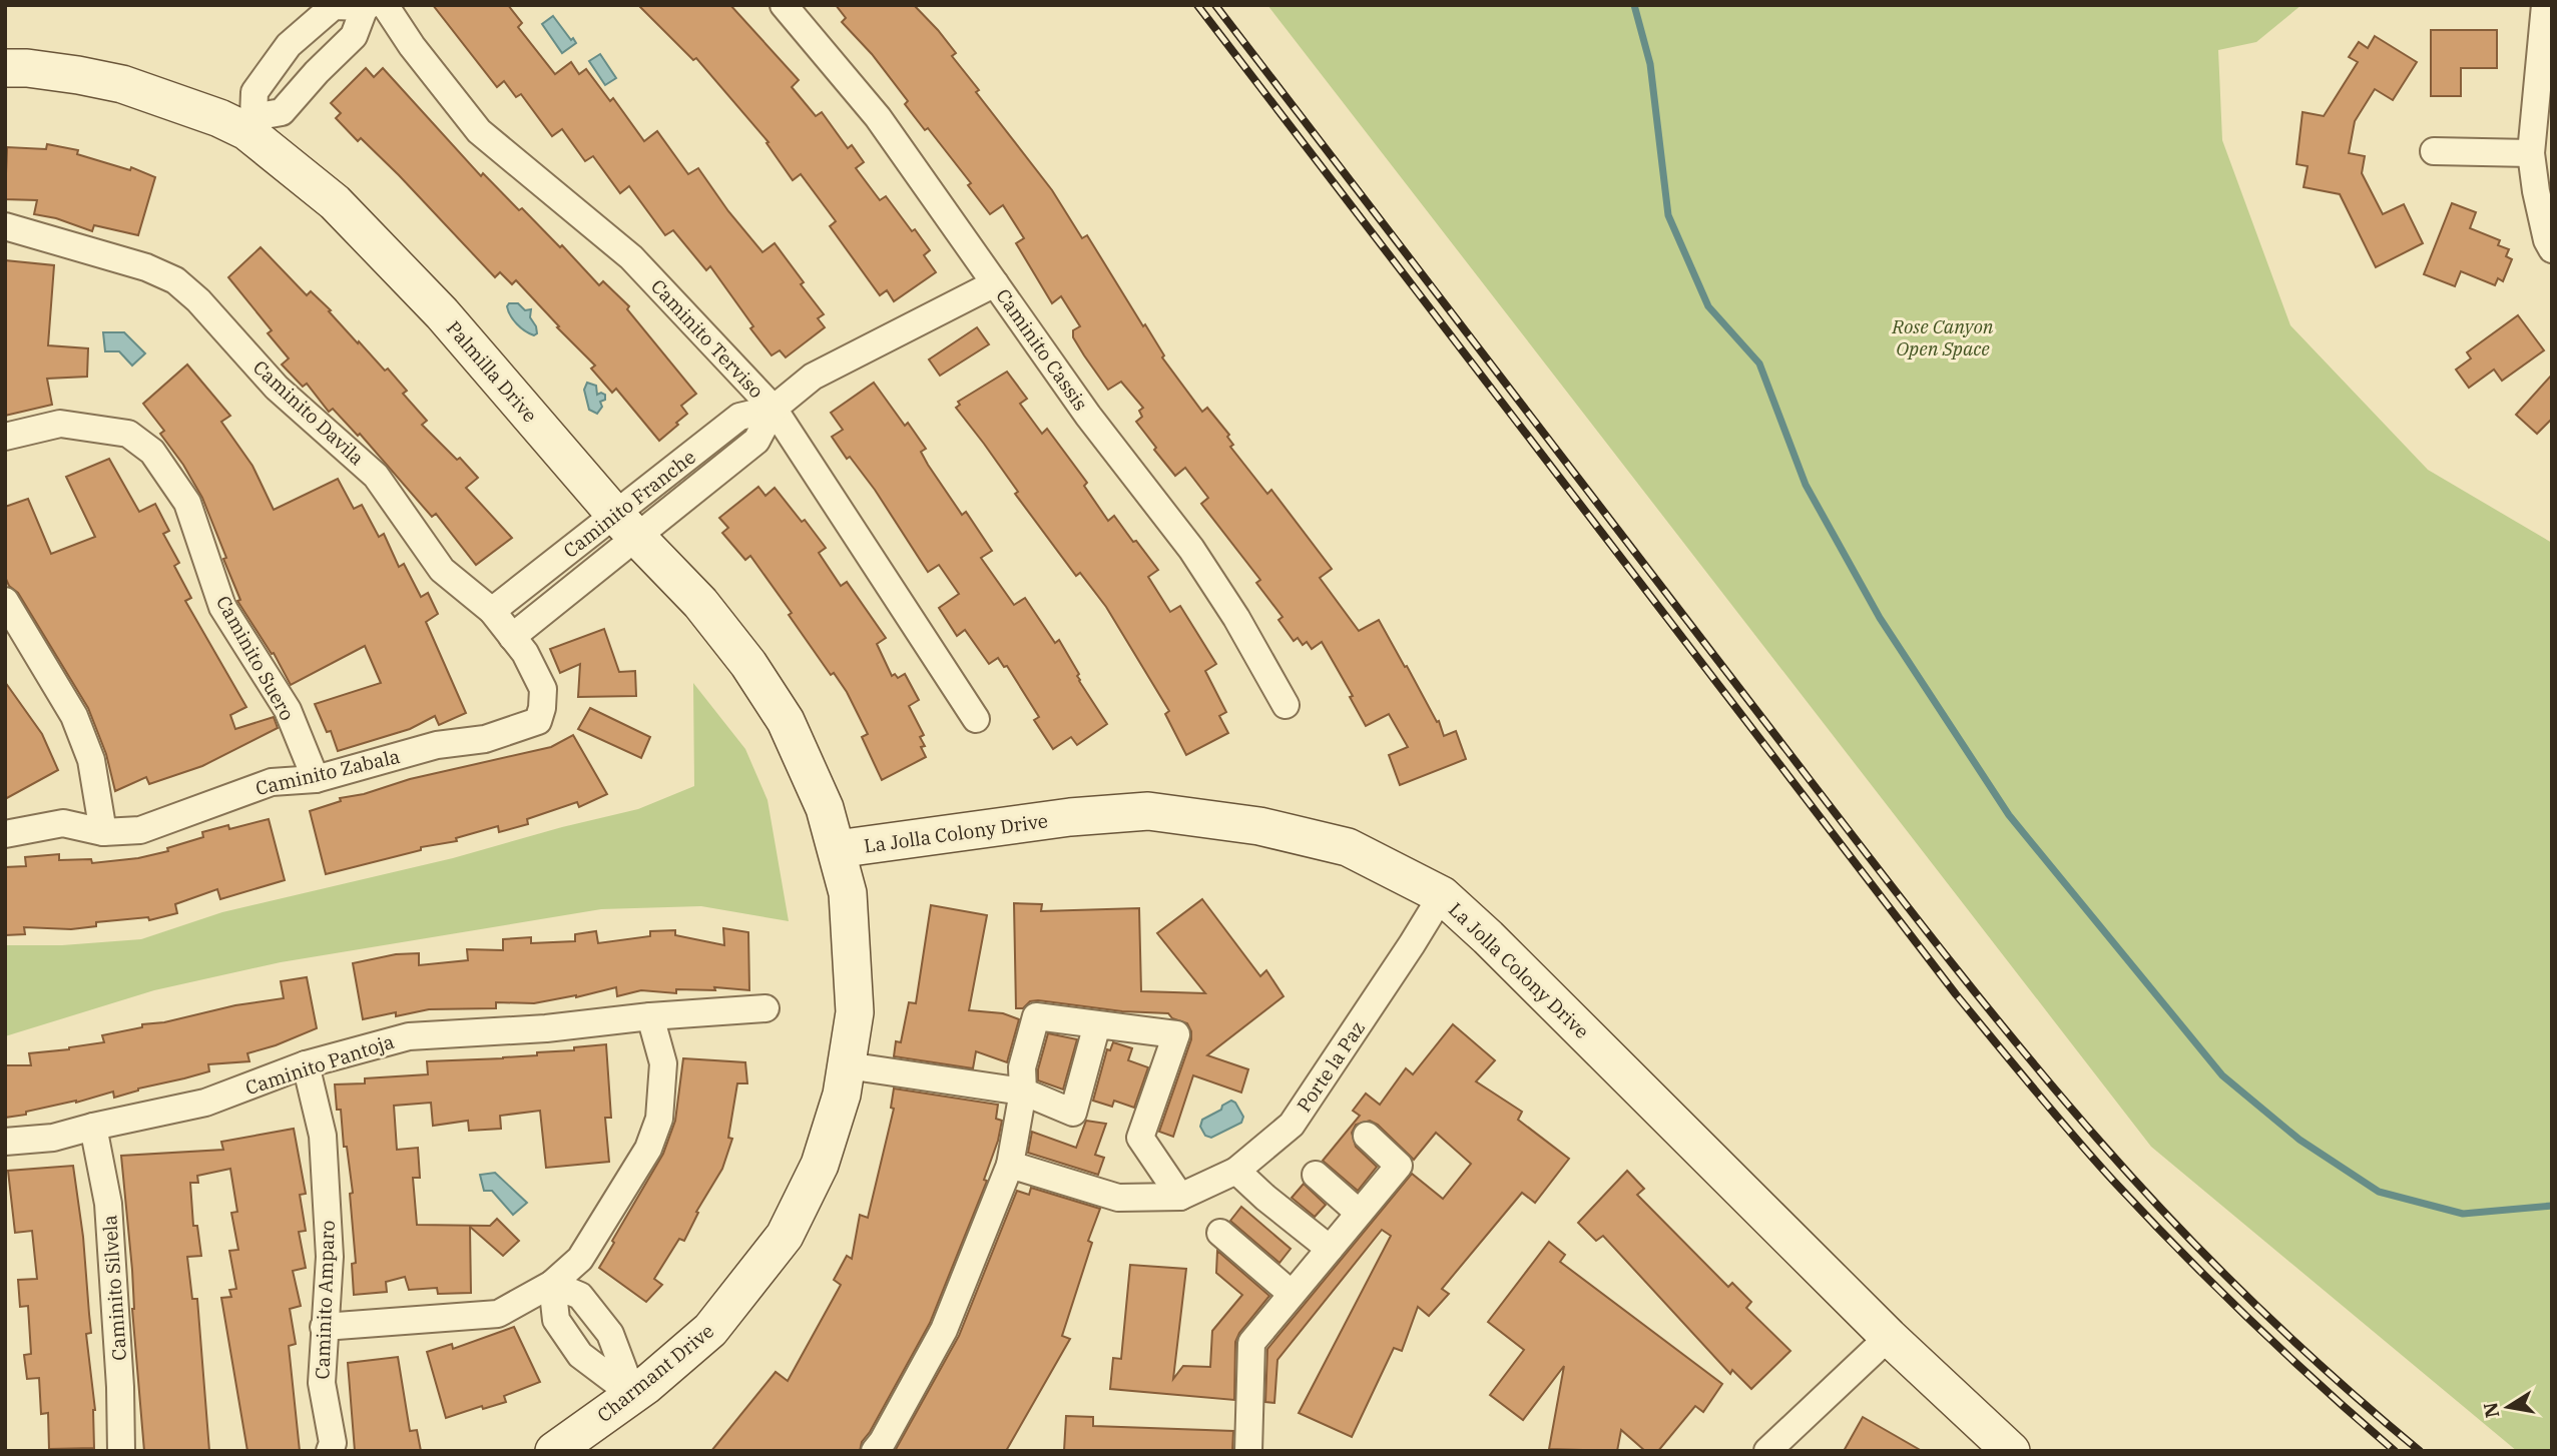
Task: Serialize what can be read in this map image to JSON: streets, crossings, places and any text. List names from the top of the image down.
{
  "streets": {
    "street": [
      "Caminito Terviso",
      "Caminito Cassis",
      "Palmilla Drive",
      "Caminito Davila",
      "Caminito Franche",
      "Caminito Suero",
      "Caminito Zabala",
      "La Jolla Colony Drive",
      "Caminito Pantoja",
      "Porte la Paz",
      "Caminito Silvela",
      "Caminito Amparo",
      "Charmant Drive"
    ]
  },
  "crossings": [
    ["Caminito Terviso", "Caminito Franche"],
    ["Caminito Cassis", "Caminito Franche"],
    ["Palmilla Drive", "Caminito Franche"],
    ["Palmilla Drive", "La Jolla Colony Drive"],
    ["Palmilla Drive", "Charmant Drive"],
    ["Caminito Davila", "Caminito Franche"],
    ["Caminito Davila", "Caminito Zabala"],
    ["Caminito Suero", "Caminito Zabala"],
    ["La Jolla Colony Drive", "Porte la Paz"],
    ["La Jolla Colony Drive", "Charmant Drive"],
    ["Caminito Pantoja", "Caminito Silvela"],
    ["Caminito Pantoja", "Caminito Amparo"]
  ],
  "parks": ["Rose Canyon Open Space"],
  "north": "left"
}
